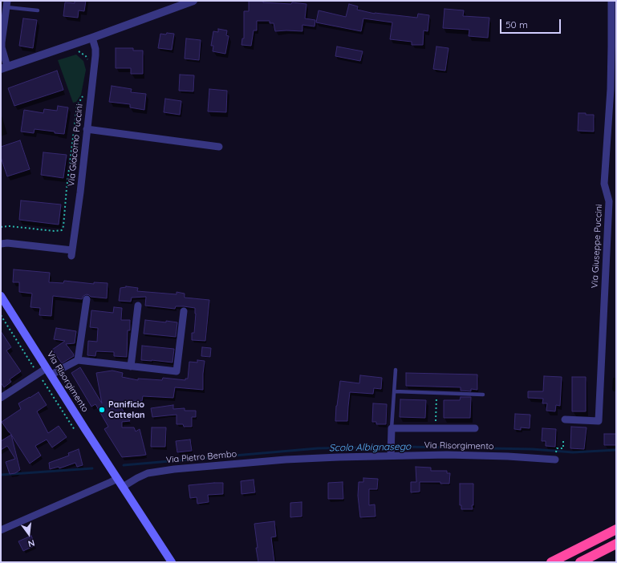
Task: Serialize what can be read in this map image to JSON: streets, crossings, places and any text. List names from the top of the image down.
{
  "streets": {
    "main road": ["Via Risorgimento"],
    "street": ["Via Giacomo Puccini", "Via Giuseppe Puccini", "Via Pietro Bembo"]
  },
  "crossings": [
    ["Via Risorgimento", "Via Pietro Bembo"]
  ],
  "water": ["Scolo Albignasego"],
  "places": ["Panificio Cattelan"],
  "scale_bar": "50 m",
  "north": "bottom"
}
